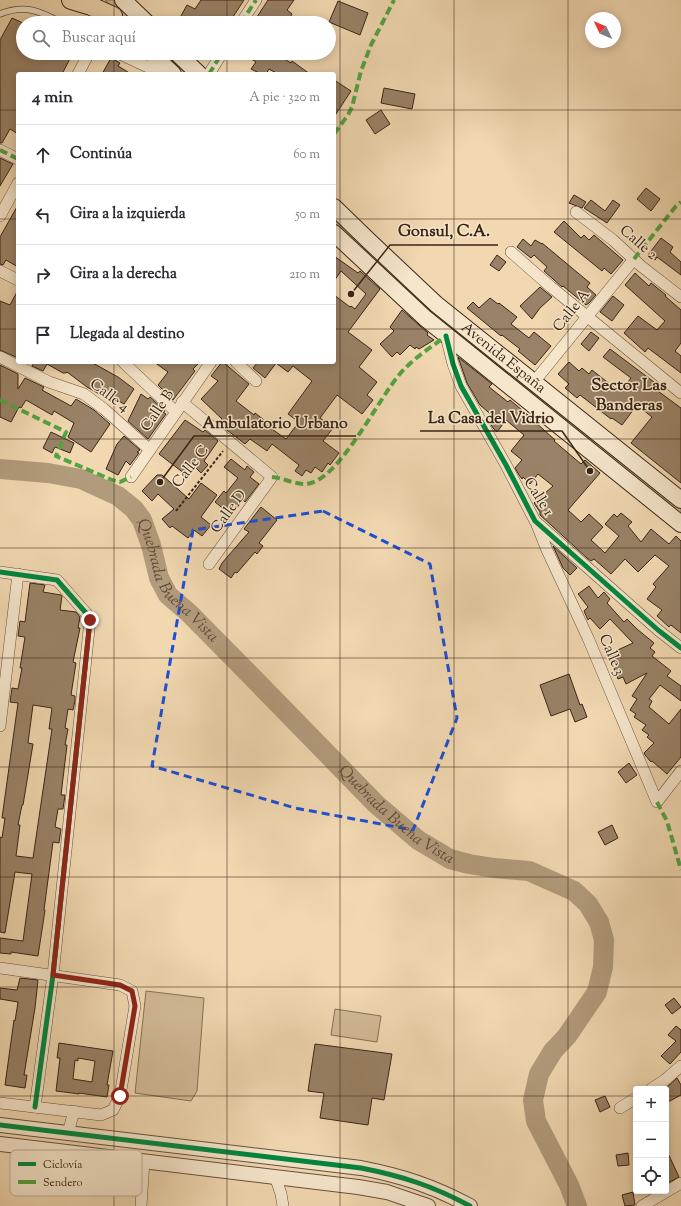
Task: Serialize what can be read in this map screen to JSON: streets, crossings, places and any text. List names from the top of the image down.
{
  "streets": {
    "main road": ["Avenida España"],
    "street": [
      "Calle 2",
      "Calle A",
      "Calle 4",
      "Calle B",
      "Calle 1",
      "Calle D",
      "Calle 3"
    ],
    "path": ["Calle C"]
  },
  "crossings": [
    ["Calle 2", "Calle A"],
    ["Calle A", "Avenida España"],
    ["Avenida España", "Calle 1"],
    ["Calle 4", "Calle B"],
    ["Calle C", "Calle D"],
    ["Calle 1", "Calle 3"]
  ],
  "districts": ["Sector Las Banderas"],
  "water": ["Quebrada Buena Vista"],
  "places": ["Gonsul, C.A.", "La Casa del Vidrio", "Ambulatorio Urbano"],
  "legend": ["Ciclovía", "Sendero"],
  "north": "top left",
  "page": {
    "search": "Buscar aquí",
    "heading": ["4 min", "A pie · 320 m"],
    "list": [
      ["Continúa", "60 m"],
      ["Gira a la izquierda", "50 m"],
      ["Gira a la derecha", "210 m"],
      "Llegada al destino"
    ],
    "map_buttons": ["+", "−"]
  }
}
